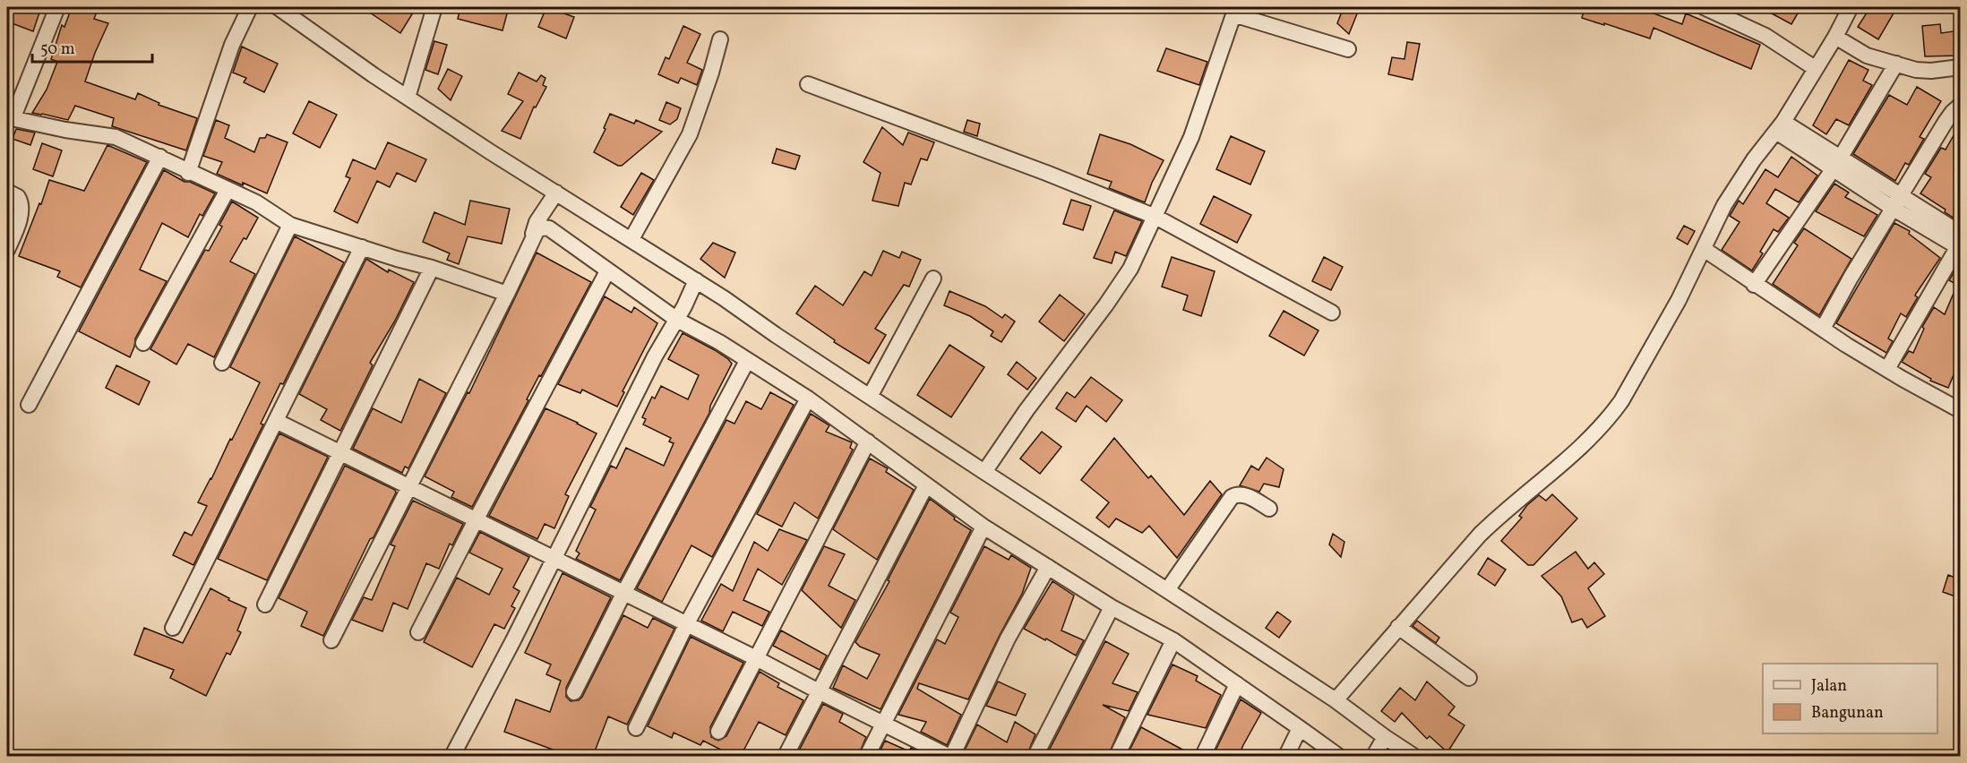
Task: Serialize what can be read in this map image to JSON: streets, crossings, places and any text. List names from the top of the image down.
{
  "legend": ["Jalan", "Bangunan"],
  "scale_bar": "50 m"
}
